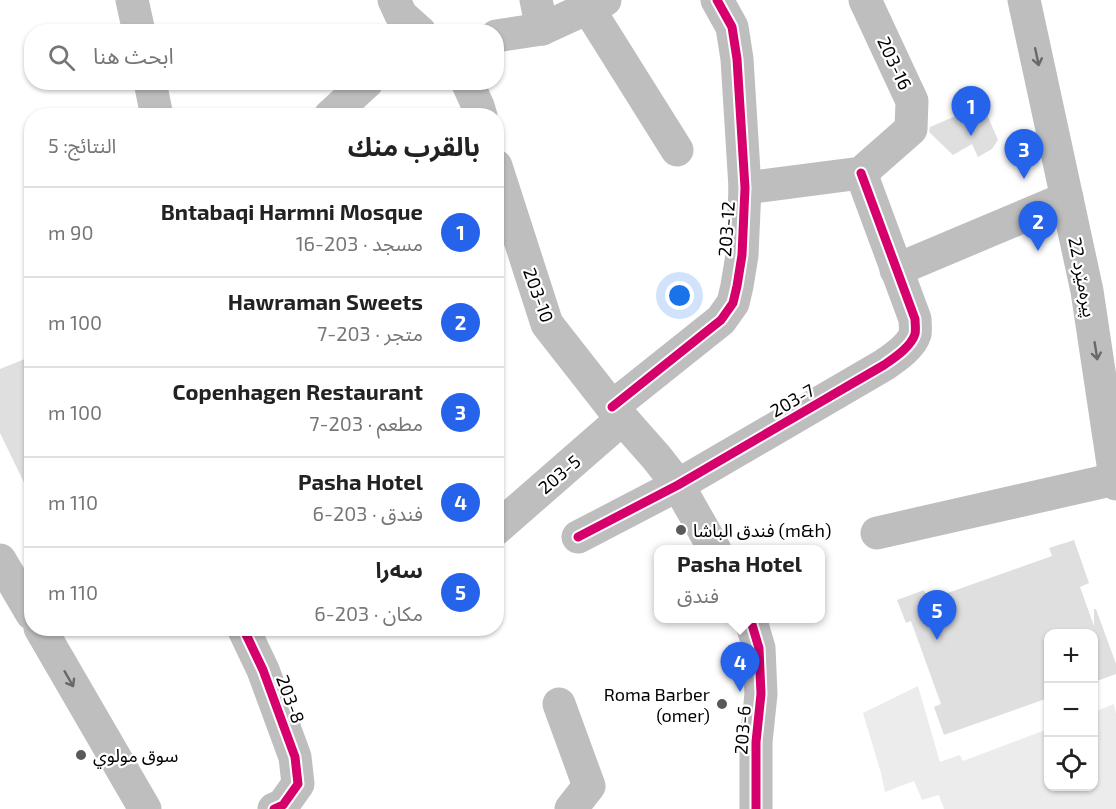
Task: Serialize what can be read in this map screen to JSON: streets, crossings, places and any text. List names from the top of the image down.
{
  "streets": {
    "street": [
      "203-16",
      "203-12",
      "22 پیرەمێرد",
      "203-10",
      "203-7",
      "203-5",
      "203-8",
      "203-6"
    ]
  },
  "crossings": [
    ["203-12", "203-10"],
    ["203-12", "203-5"],
    ["203-10", "203-5"]
  ],
  "one_way": ["22 پیرەمێرد"],
  "places": ["فندق الباشا (m&h)", "Roma Barber (omer)", "سوق مولوي"],
  "page": {
    "search": "ابحث هنا",
    "pins": [
      "1",
      "3",
      "2",
      "5",
      "4"
    ],
    "heading": ["بالقرب منك", "النتائج: 5"],
    "list": [
      {
        "mark": "1",
        "name": "Bntabaqi Harmni Mosque",
        "note": "مسجد · 203-16",
        "value": "90 m"
      },
      {
        "mark": "2",
        "name": "Hawraman Sweets",
        "note": "متجر · 203-7",
        "value": "100 m"
      },
      {
        "mark": "3",
        "name": "Copenhagen Restaurant",
        "note": "مطعم · 203-7",
        "value": "100 m"
      },
      {
        "mark": "4",
        "name": "Pasha Hotel",
        "note": "فندق · 203-6",
        "value": "110 m"
      },
      {
        "mark": "5",
        "name": "سەرا",
        "note": "مكان · 203-6",
        "value": "110 m"
      }
    ],
    "popup": ["Pasha Hotel", "فندق"],
    "map_buttons": ["+", "−"]
  }
}
